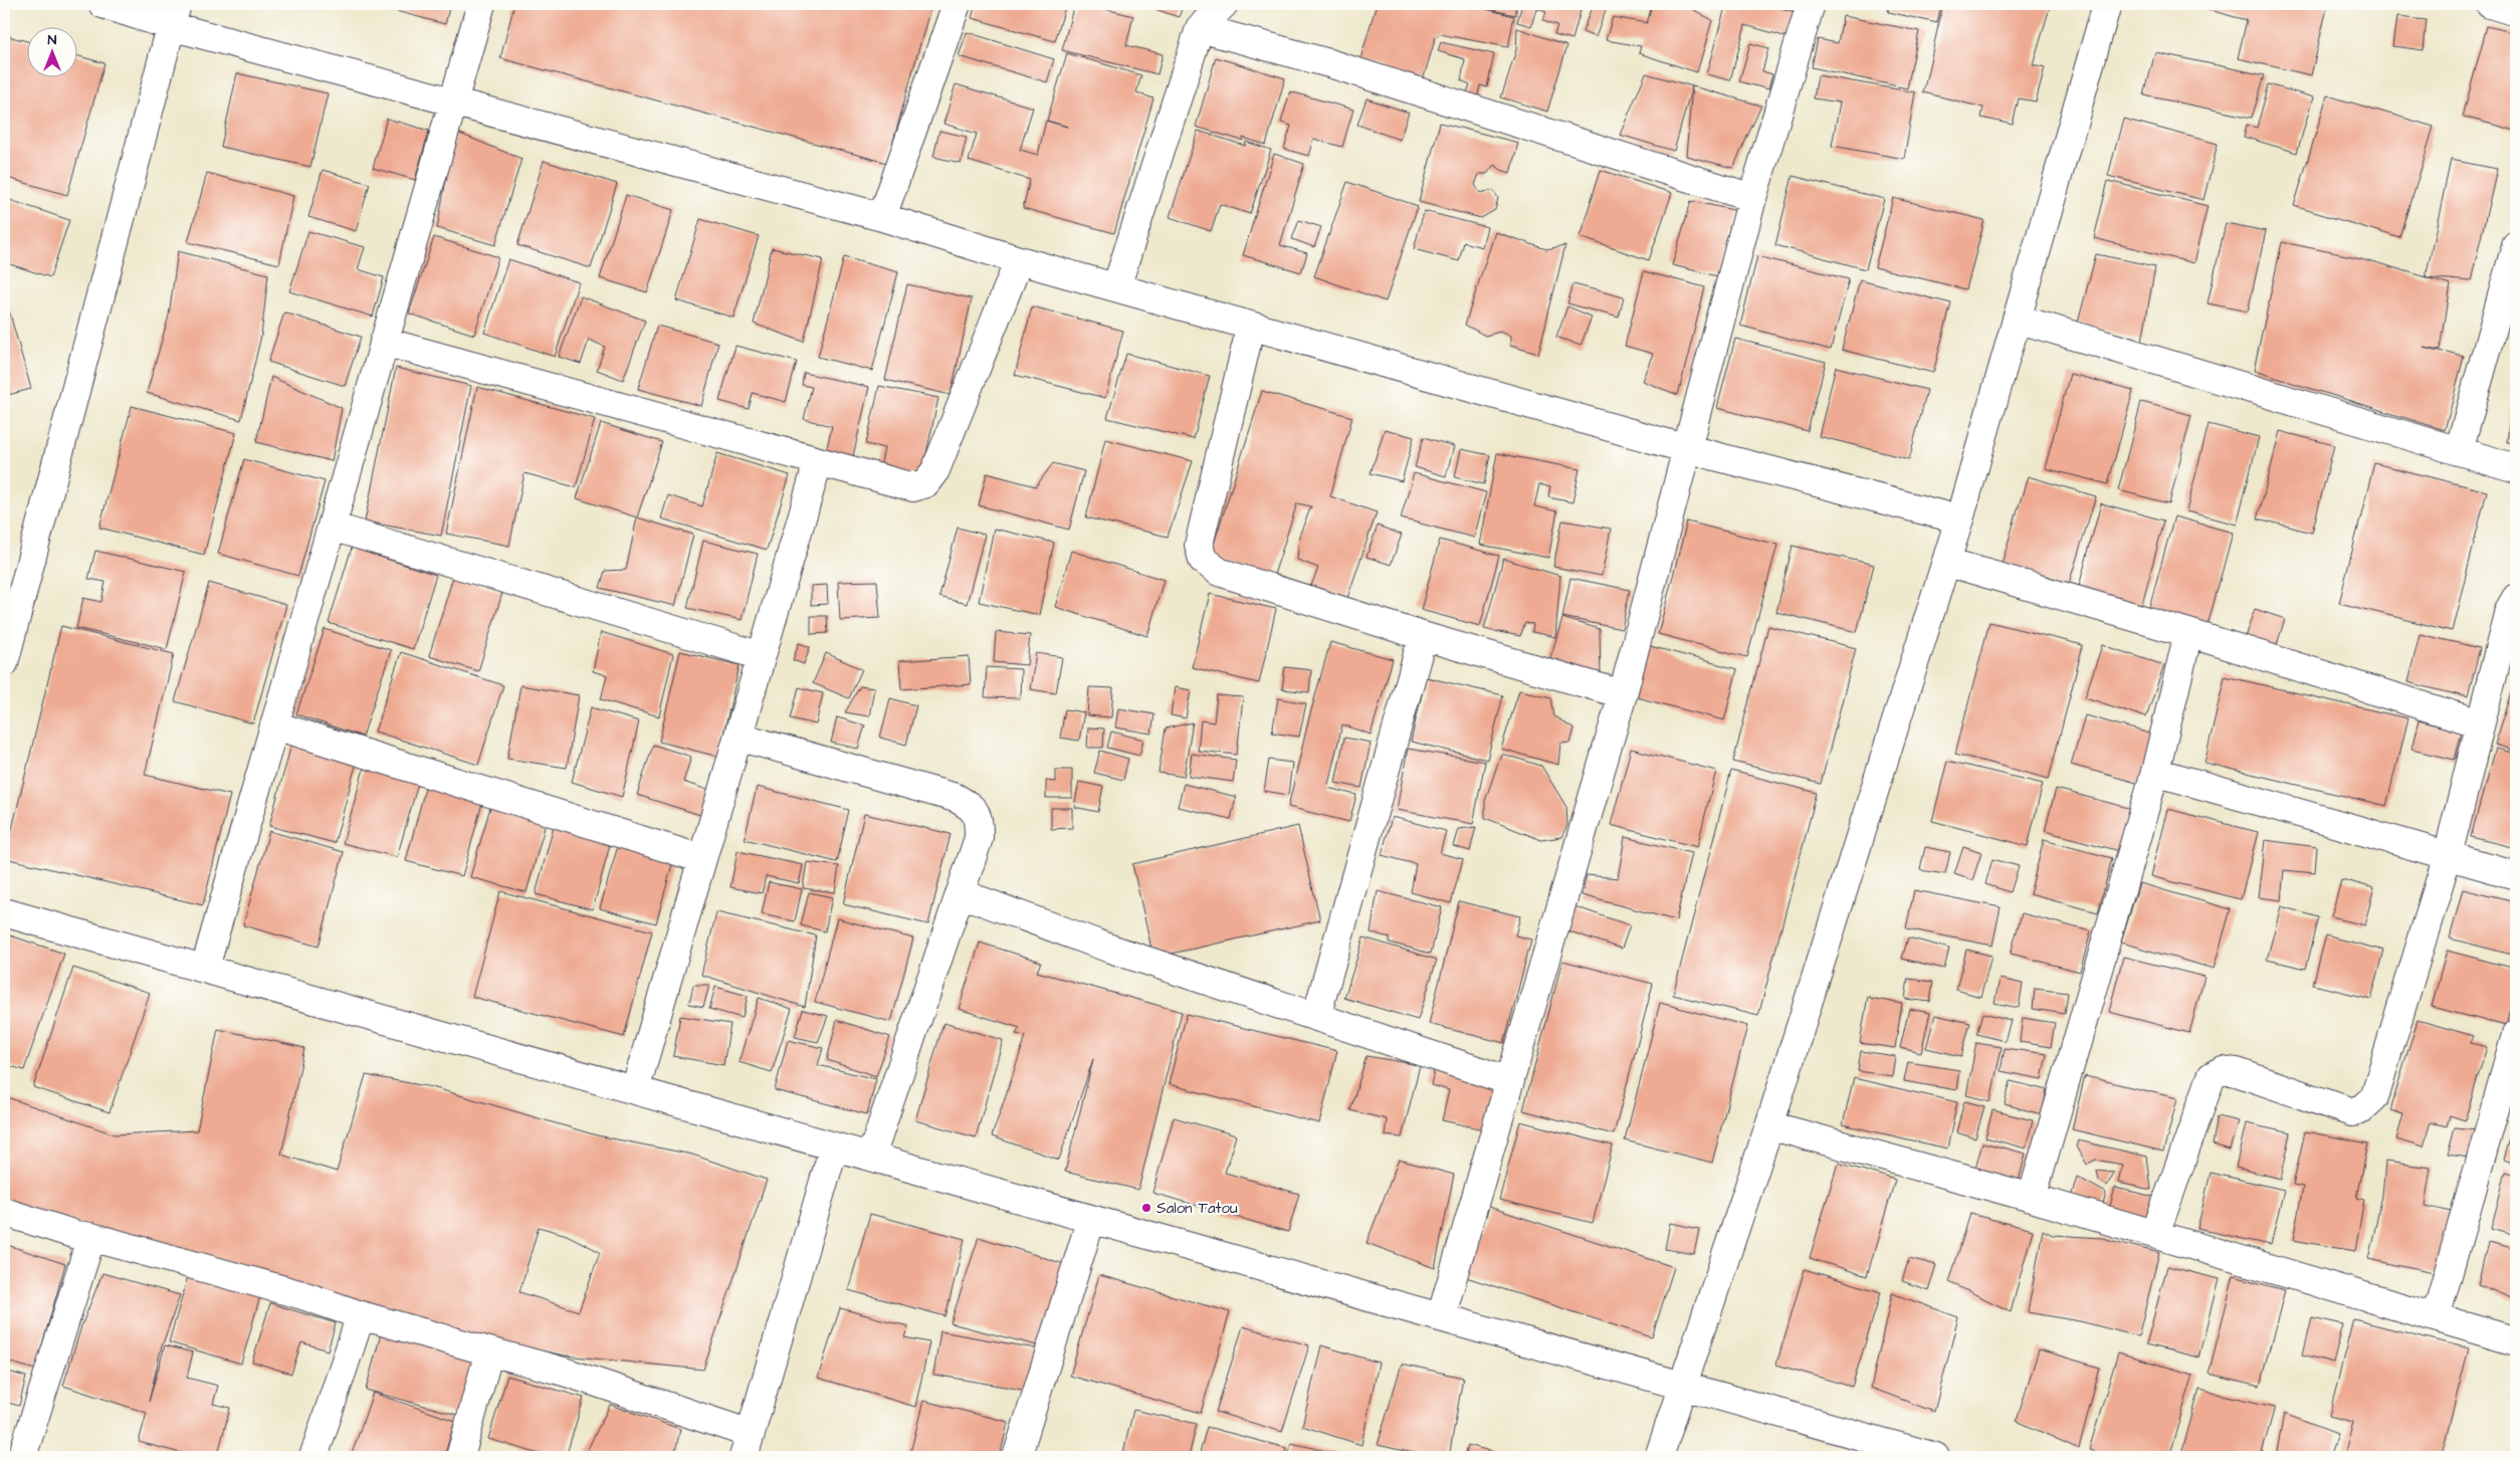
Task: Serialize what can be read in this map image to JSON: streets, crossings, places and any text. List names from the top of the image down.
{
  "places": ["Salon Tatou"],
  "north": "top"
}
